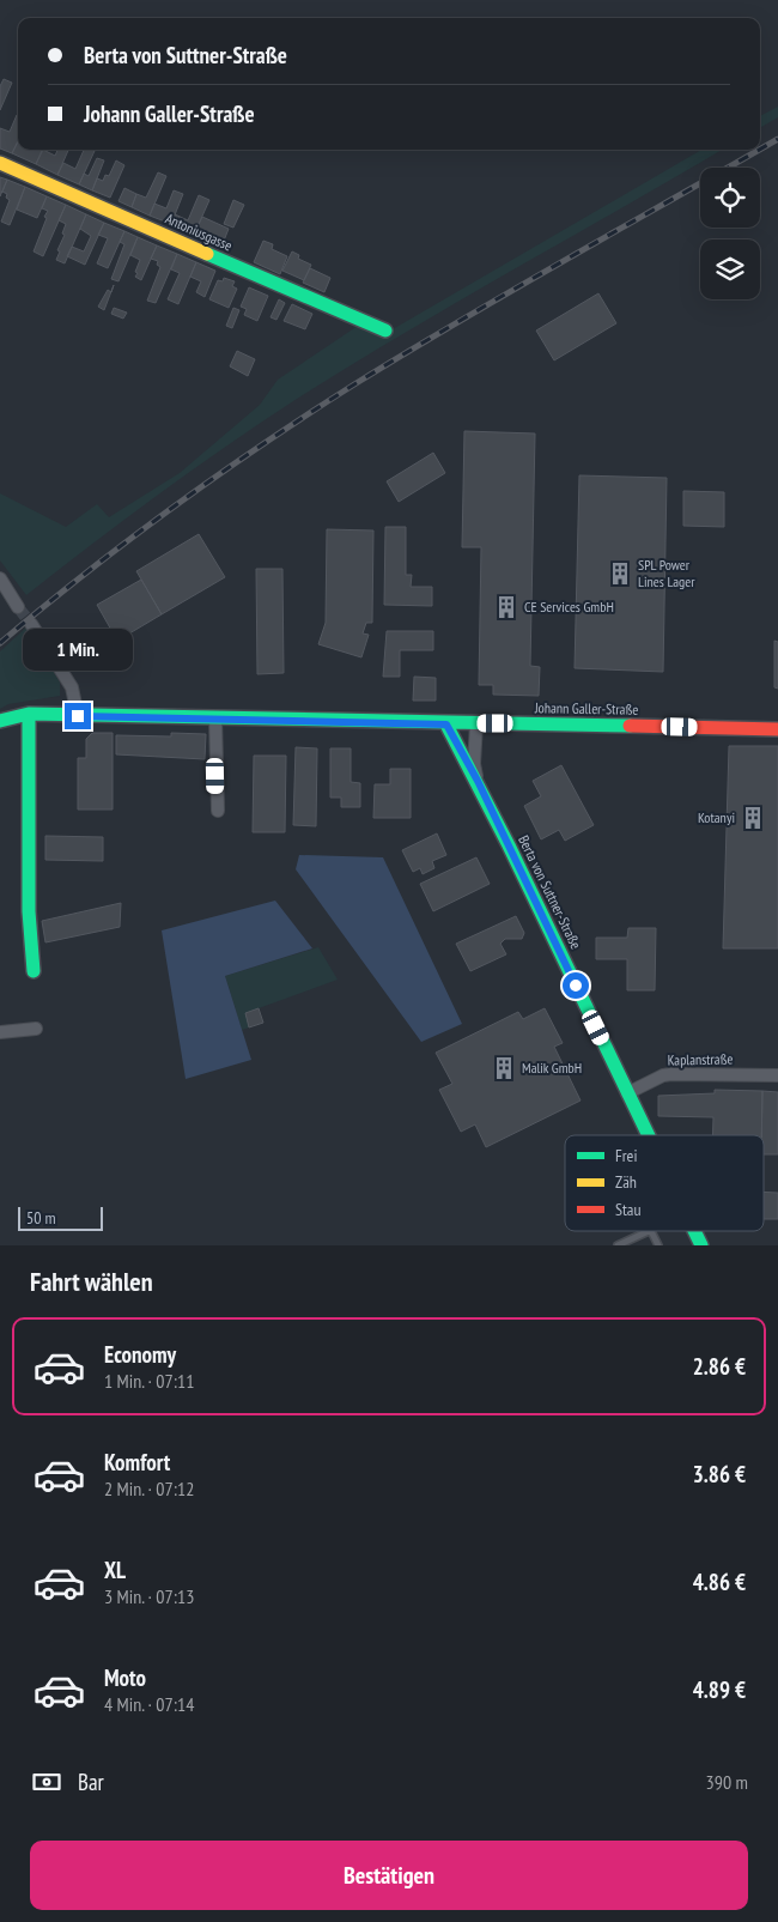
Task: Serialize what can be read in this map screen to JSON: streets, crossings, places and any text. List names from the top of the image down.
{
  "streets": {
    "street": [
      "Antoniusgasse",
      "Johann Galler-Straße",
      "Berta von Suttner-Straße",
      "Kaplanstraße"
    ]
  },
  "crossings": [
    ["Johann Galler-Straße", "Berta von Suttner-Straße"],
    ["Berta von Suttner-Straße", "Kaplanstraße"]
  ],
  "places": {
    "building": [
      "SPL Power Lines Lager",
      "CE Services GmbH",
      "Kotanyi",
      "Malik GmbH"
    ]
  },
  "legend": ["Frei", "Zäh", "Stau"],
  "scale_bar": "50 m",
  "page": {
    "banner": ["Berta von Suttner-Straße", "Johann Galler-Straße"],
    "bubble": "1 Min.",
    "scale": "50 m",
    "heading": "Fahrt wählen",
    "list": [
      {
        "name": "Economy",
        "note": "1 Min. · 07:11",
        "value": "2.86 €"
      },
      {
        "name": "Komfort",
        "note": "2 Min. · 07:12",
        "value": "3.86 €"
      },
      {
        "name": "XL",
        "note": "3 Min. · 07:13",
        "value": "4.86 €"
      },
      {
        "name": "Moto",
        "note": "4 Min. · 07:14",
        "value": "4.89 €"
      }
    ],
    "pay": ["Bar", "390 m"],
    "buttons": "Bestätigen"
  }
}
